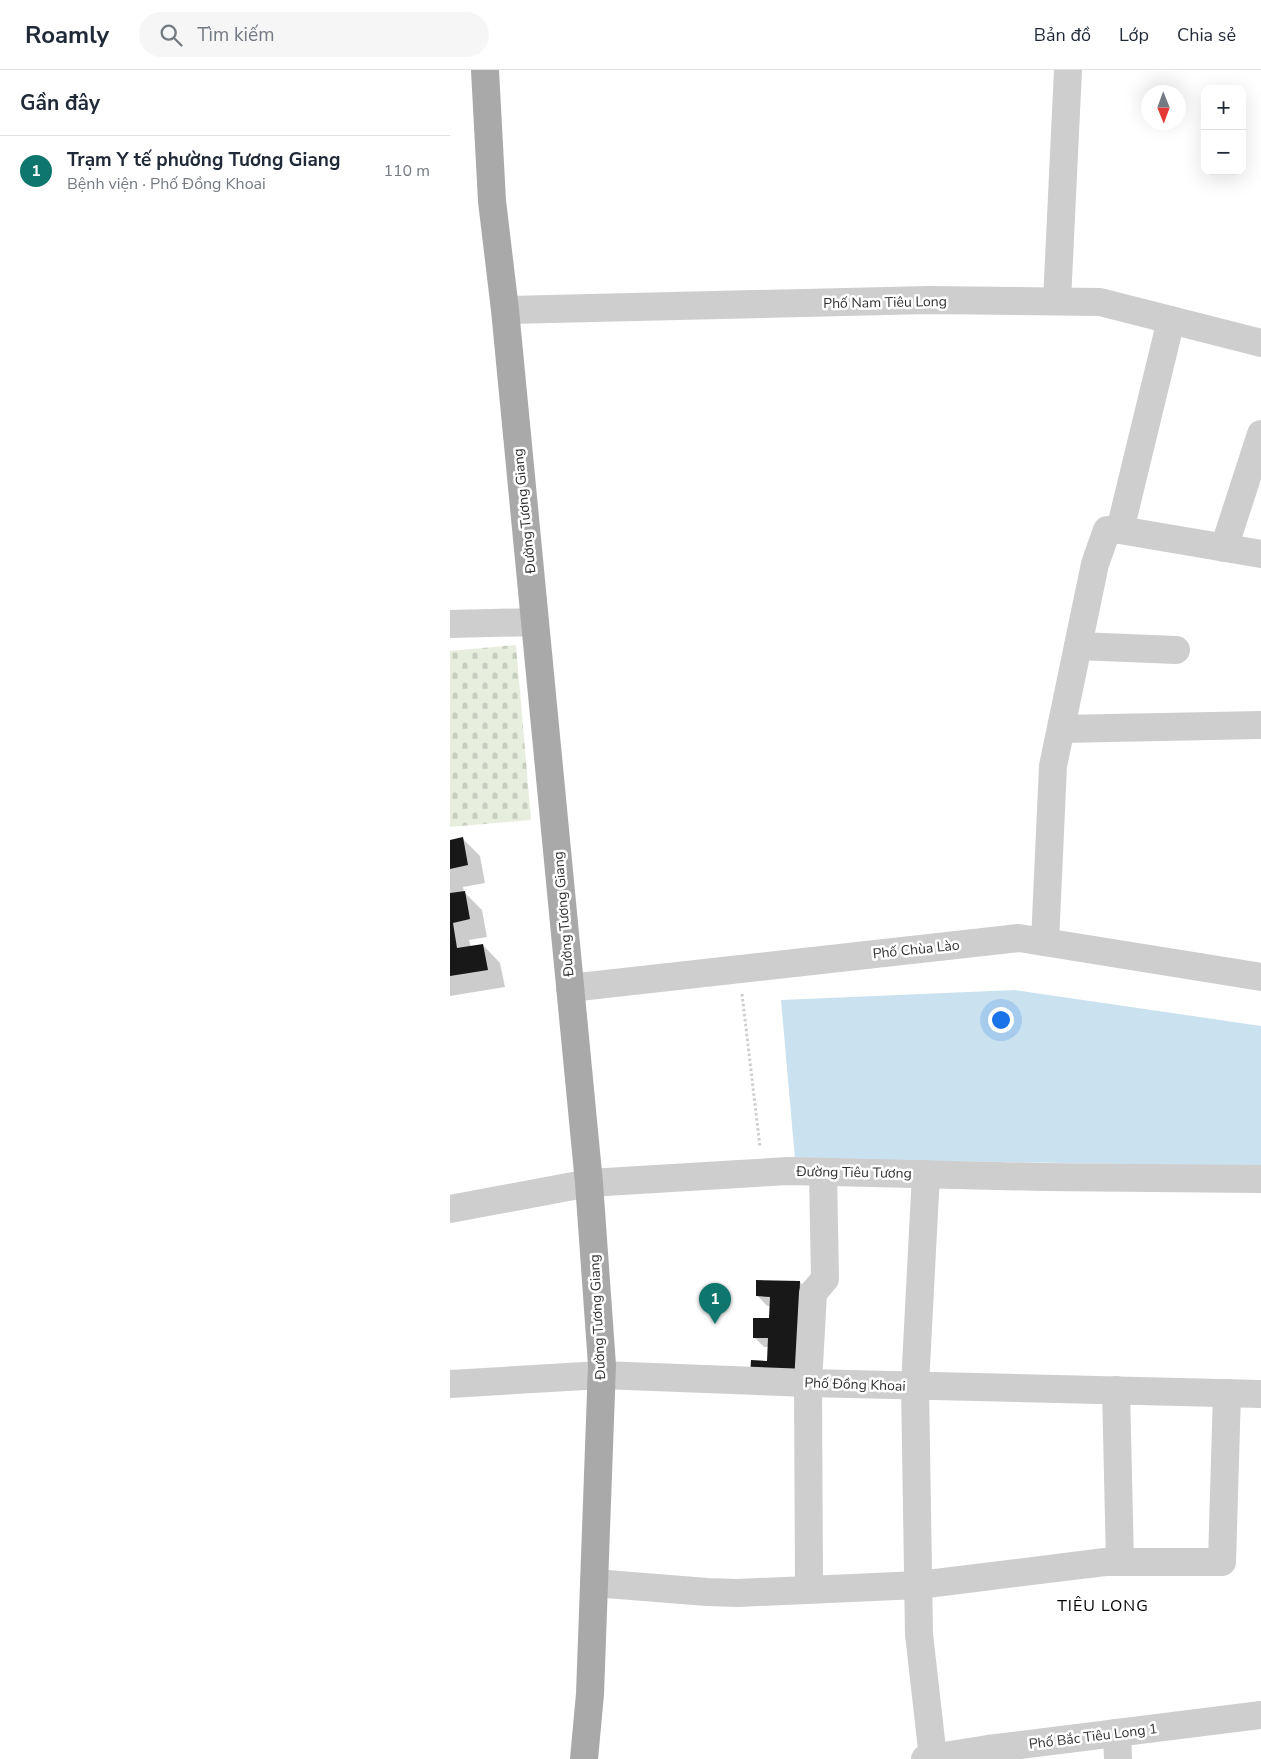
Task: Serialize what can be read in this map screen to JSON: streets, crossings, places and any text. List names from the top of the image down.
{
  "streets": {
    "main road": ["Đường Tương Giang"],
    "street": [
      "Phố Nam Tiêu Long",
      "Phố Chùa Lào",
      "Đường Tiêu Tương",
      "Phố Đồng Khoai",
      "Phố Bắc Tiêu Long 1"
    ]
  },
  "crossings": [
    ["Phố Nam Tiêu Long", "Đường Tương Giang"],
    ["Đường Tương Giang", "Phố Chùa Lào"],
    ["Đường Tương Giang", "Đường Tiêu Tương"],
    ["Đường Tương Giang", "Phố Đồng Khoai"]
  ],
  "districts": ["TIÊU LONG"],
  "north": "bottom",
  "page": {
    "header": "Roamly",
    "search": "Tìm kiếm",
    "nav": ["Bản đồ", "Lớp", "Chia sẻ"],
    "heading": "Gần đây",
    "map_buttons": ["+", "−"],
    "list": [
      {
        "mark": "1",
        "name": "Trạm Y tế phường Tương Giang",
        "note": "Bệnh viện · Phố Đồng Khoai",
        "value": "110 m"
      }
    ],
    "pins": "1"
  }
}
